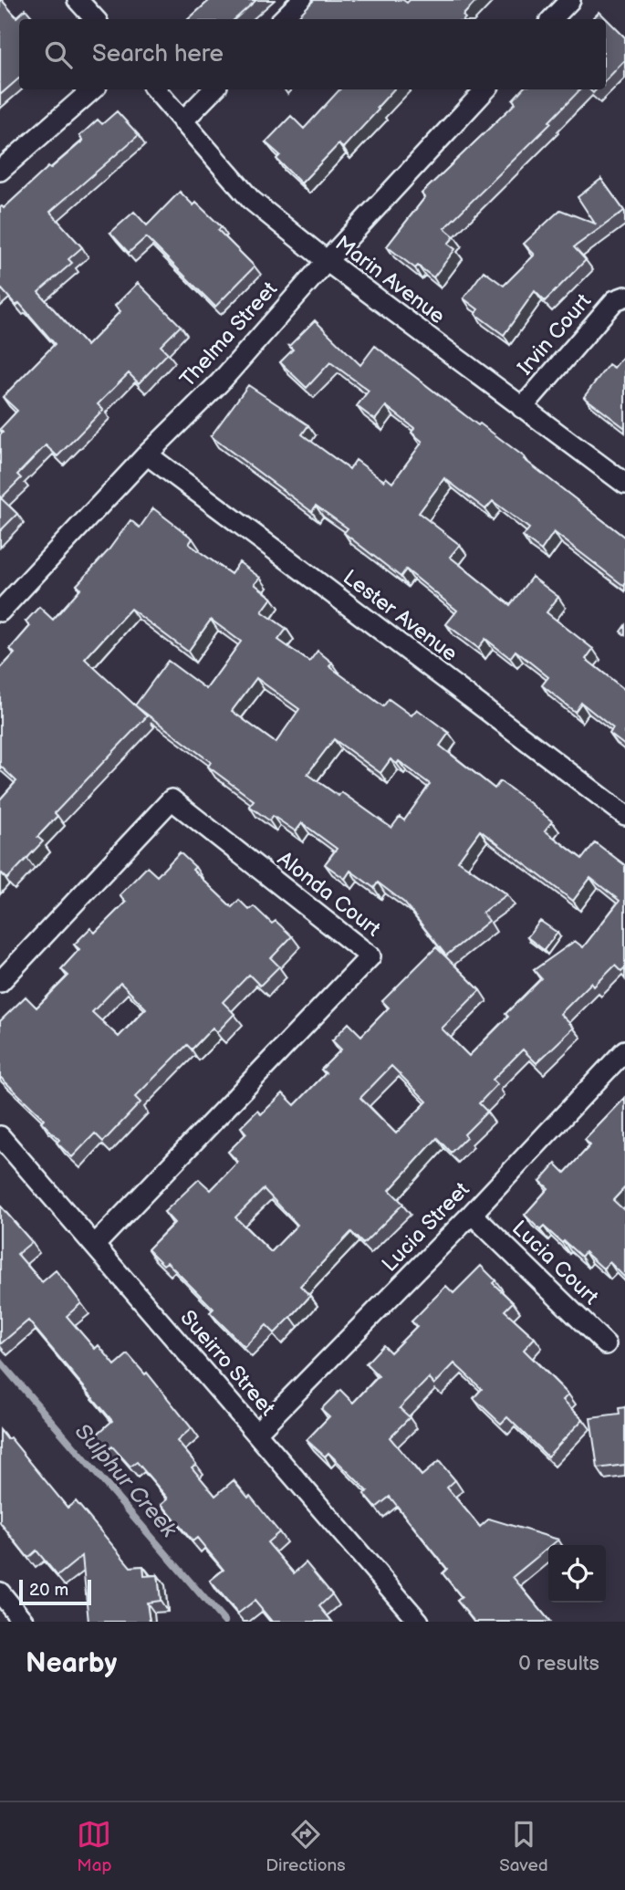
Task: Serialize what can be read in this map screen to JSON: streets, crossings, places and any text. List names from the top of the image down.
{
  "streets": {
    "street": [
      "Marin Avenue",
      "Thelma Street",
      "Irvin Court",
      "Lester Avenue",
      "Alonda Court",
      "Lucia Street",
      "Lucia Court",
      "Sueirro Street"
    ]
  },
  "crossings": [
    ["Marin Avenue", "Thelma Street"],
    ["Marin Avenue", "Irvin Court"],
    ["Thelma Street", "Lester Avenue"],
    ["Alonda Court", "Sueirro Street"],
    ["Lucia Street", "Lucia Court"],
    ["Lucia Street", "Sueirro Street"]
  ],
  "water": ["Sulphur Creek"],
  "scale_bar": "20 m",
  "page": {
    "search": "Search here",
    "scale": "20 m",
    "heading": ["Nearby", "0 results"],
    "nav": ["Map", "Directions", "Saved"]
  }
}
